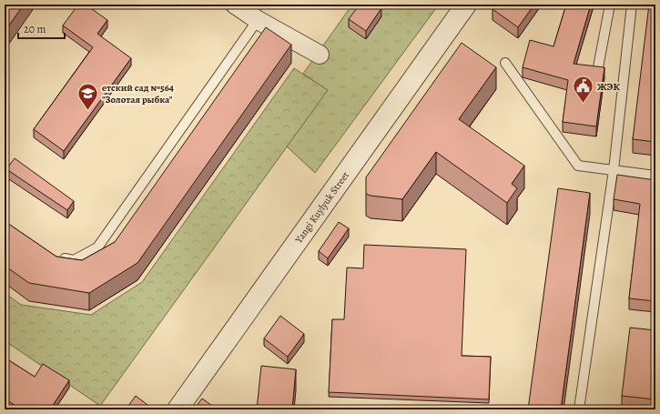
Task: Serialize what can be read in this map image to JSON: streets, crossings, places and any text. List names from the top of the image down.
{
  "streets": {
    "street": ["Yangi Kuylyuk Street"]
  },
  "places": {
    "public building": ["ЖЭК"],
    "school or university": ["етский сад №564 \"Золотая рыбка\""]
  },
  "scale_bar": "20 m"
}
